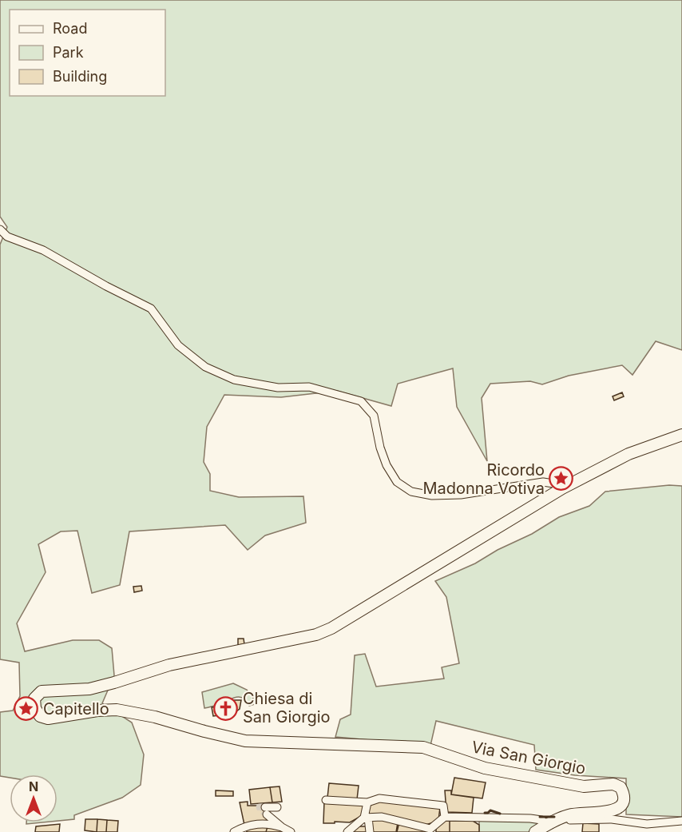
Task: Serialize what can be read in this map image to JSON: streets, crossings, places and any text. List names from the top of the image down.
{
  "streets": {
    "street": ["Via San Giorgio"]
  },
  "places": {
    "place": ["Ricordo Madonna Votiva", "Capitello"],
    "church": ["Chiesa di San Giorgio"]
  },
  "legend": ["Road", "Park", "Building"],
  "north": "top"
}
